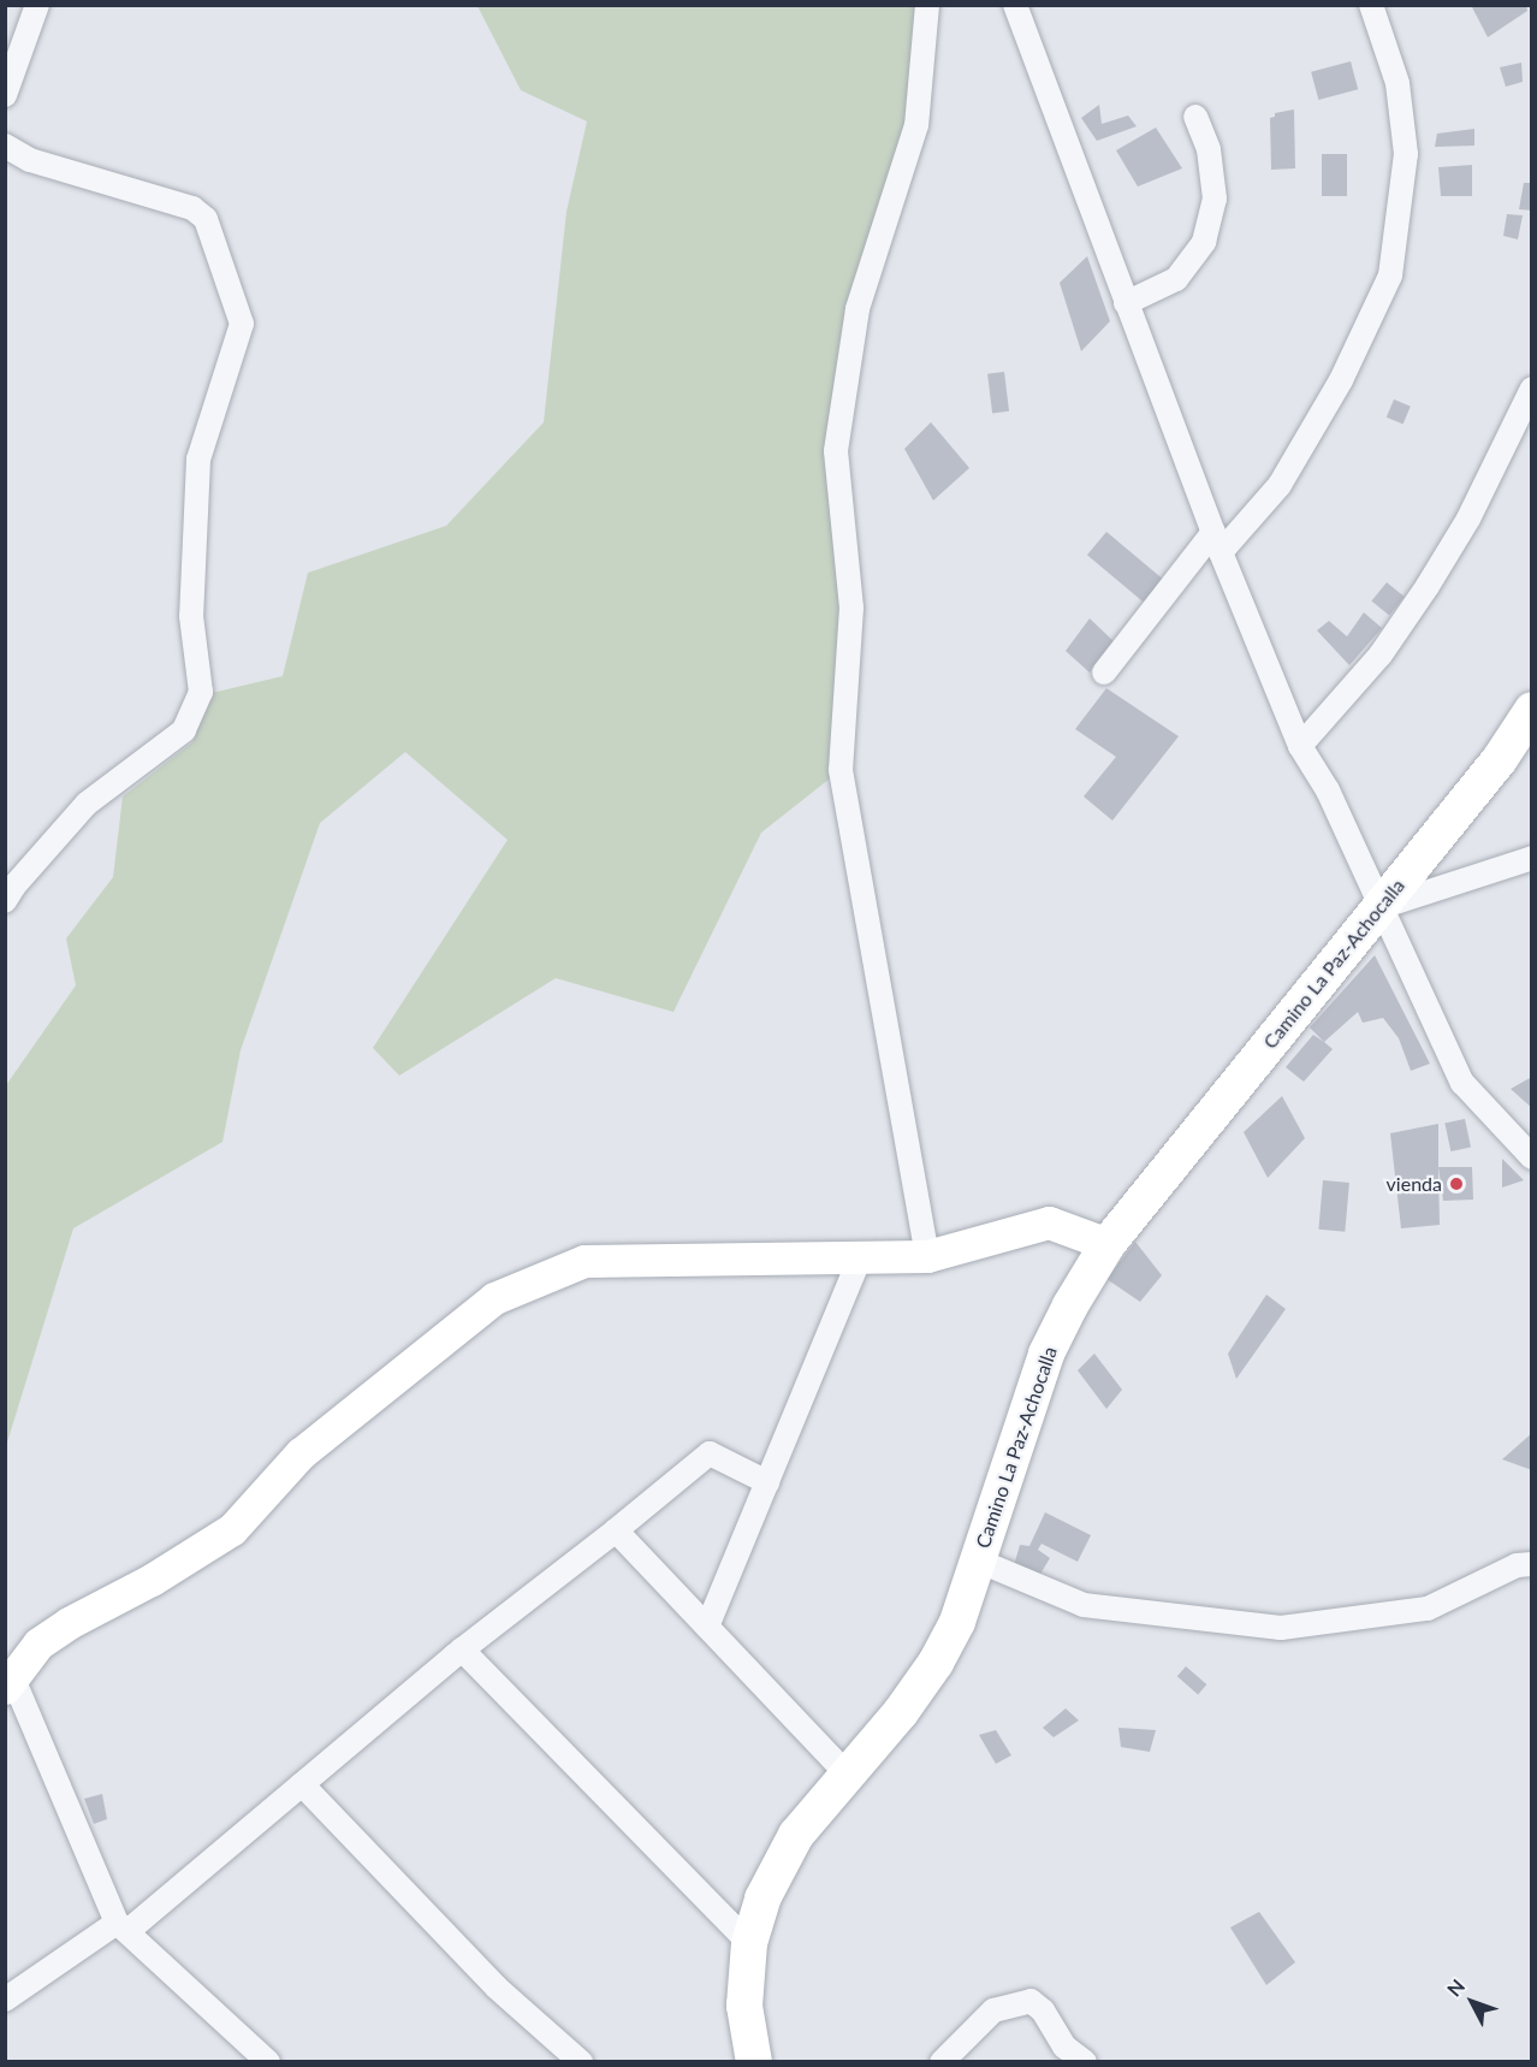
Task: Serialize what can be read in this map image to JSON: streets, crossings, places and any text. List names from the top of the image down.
{
  "streets": {
    "main road": ["Camino La Paz-Achocalla"]
  },
  "places": ["vienda"],
  "north": "top left"
}
